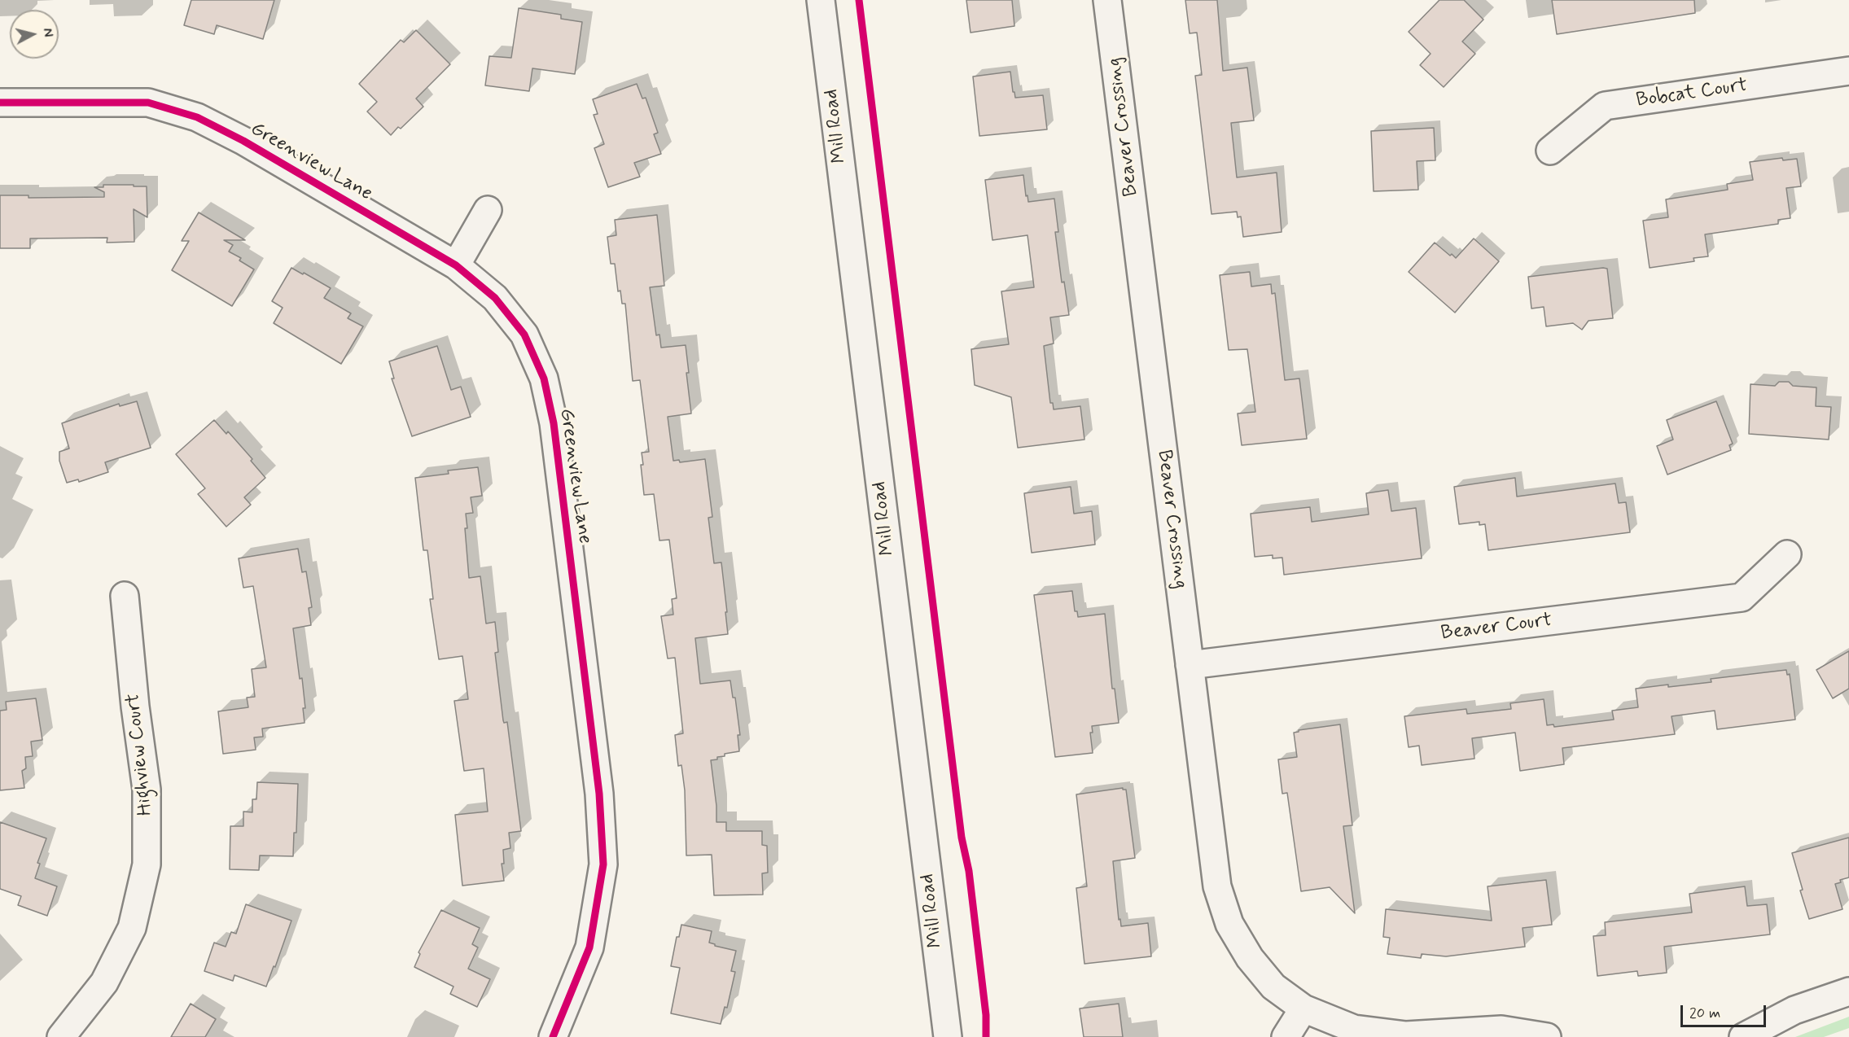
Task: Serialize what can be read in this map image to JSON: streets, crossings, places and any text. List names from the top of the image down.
{
  "streets": {
    "street": [
      "Bobcat Court",
      "Mill Road",
      "Beaver Crossing",
      "Greenview Lane",
      "Beaver Court",
      "Highview Court"
    ]
  },
  "crossings": [
    ["Beaver Crossing", "Beaver Court"]
  ],
  "scale_bar": "20 m",
  "north": "right"
}
